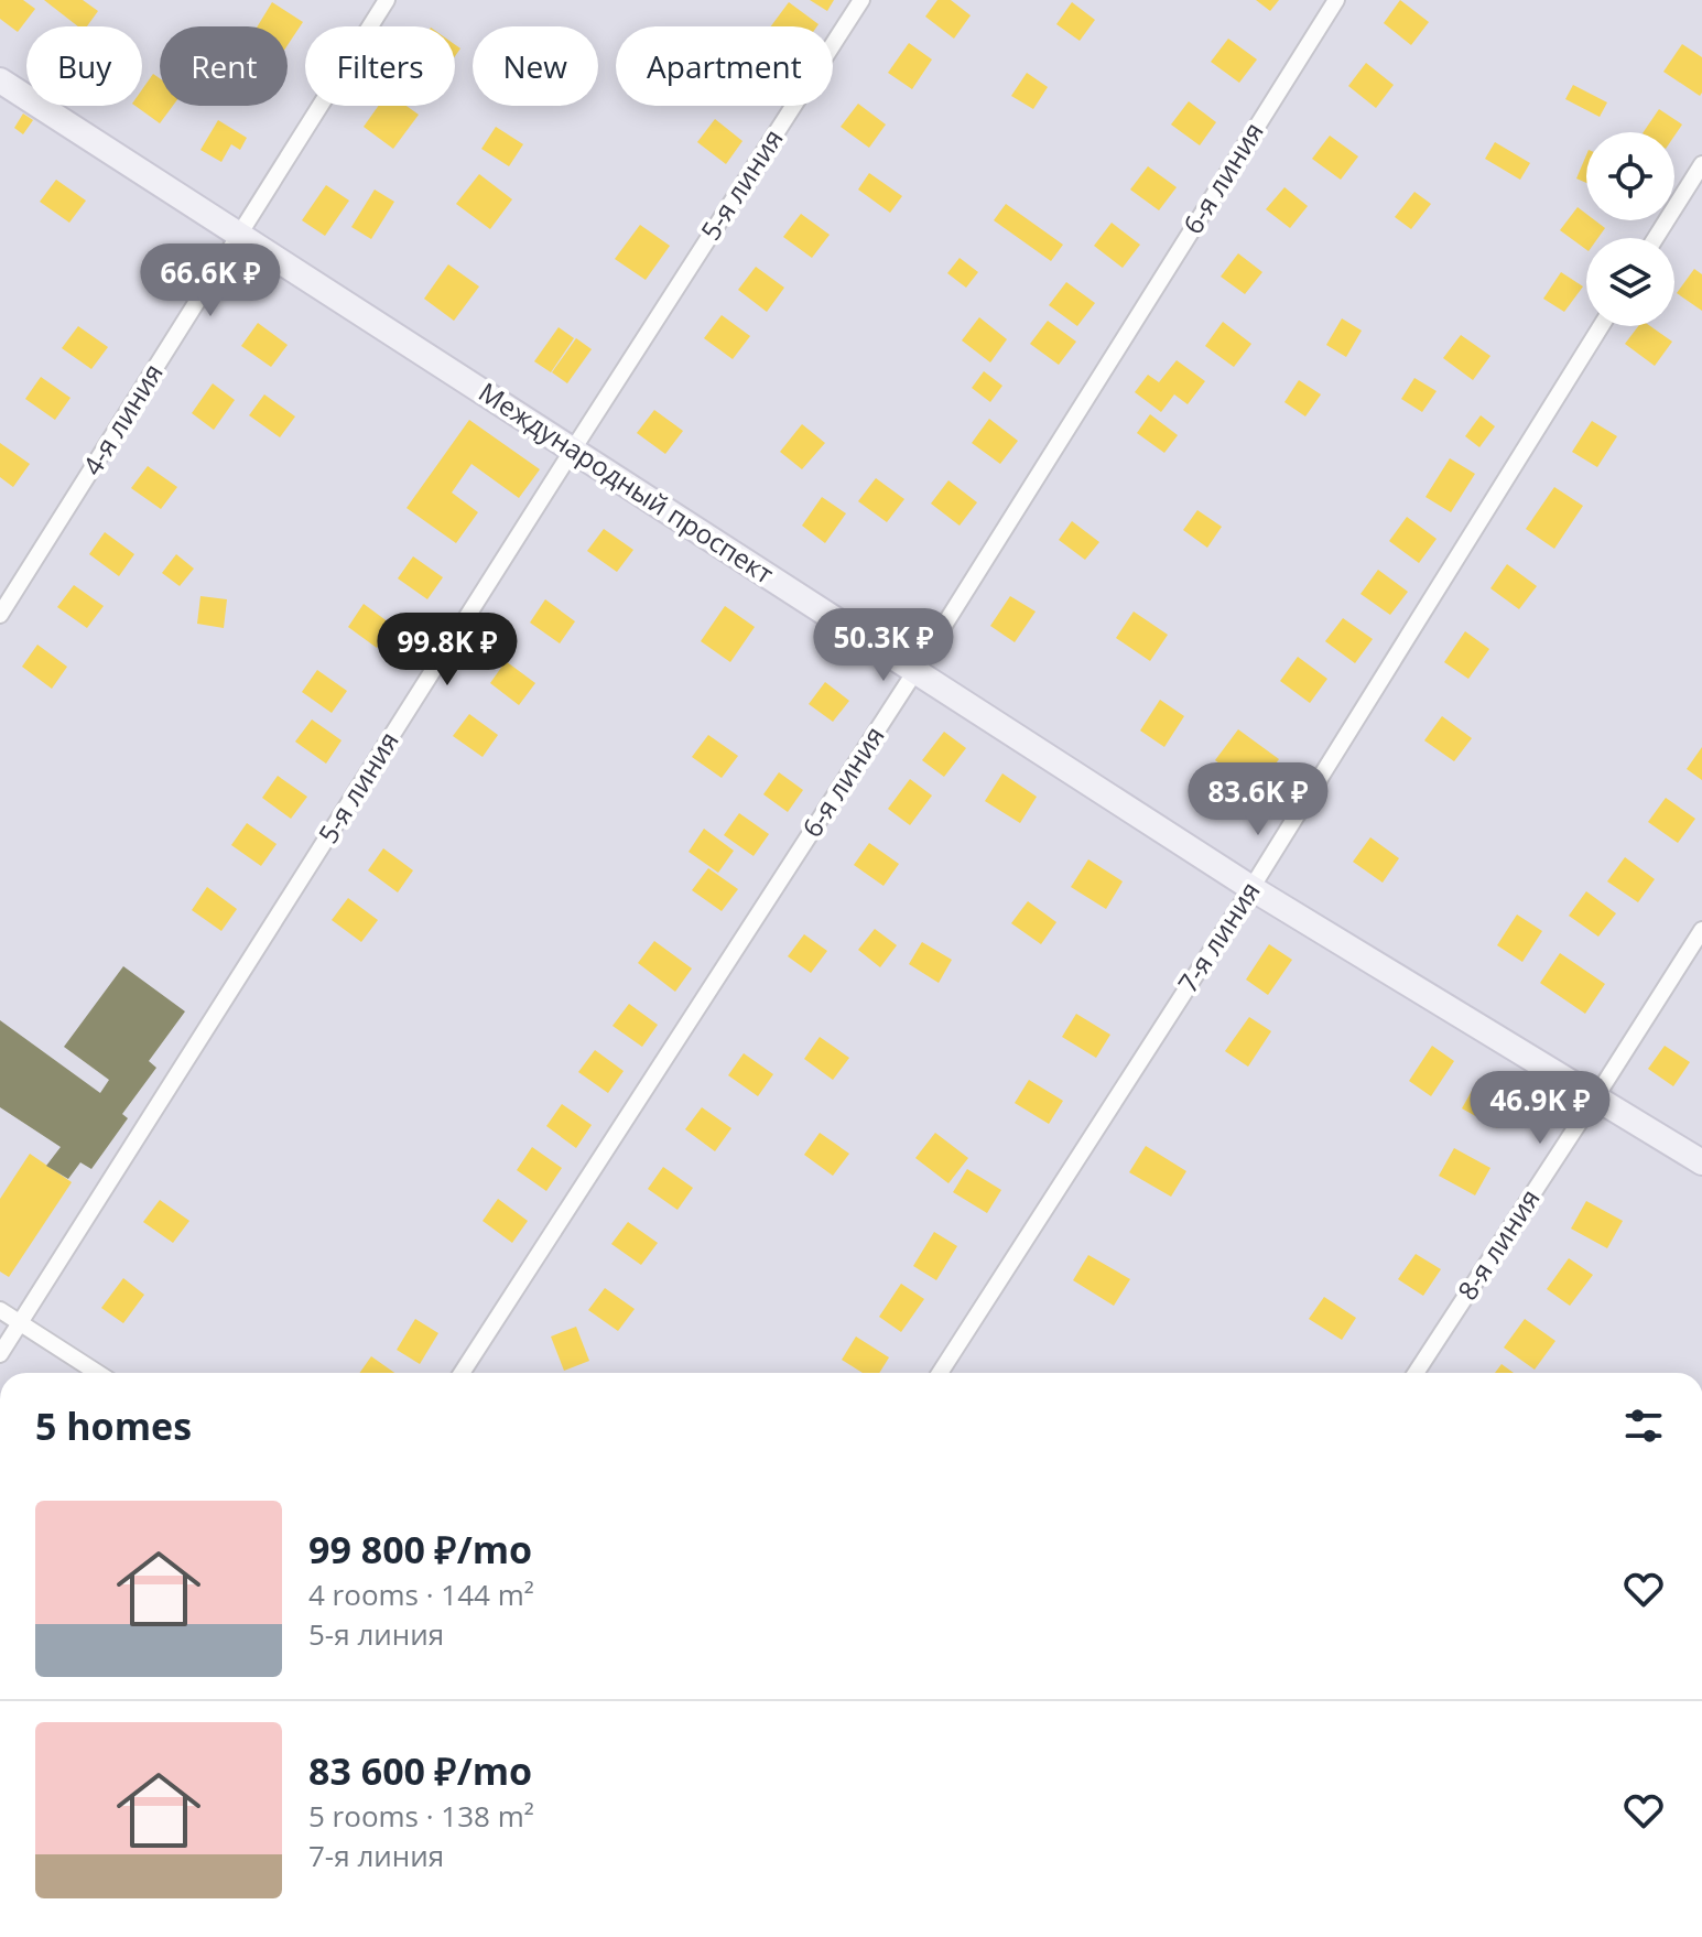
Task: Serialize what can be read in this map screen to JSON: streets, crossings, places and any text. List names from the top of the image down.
{
  "streets": {
    "street": [
      "6-я линия",
      "5-я линия",
      "4-я линия",
      "Международный проспект",
      "7-я линия",
      "8-я линия"
    ]
  },
  "crossings": [
    ["6-я линия", "Международный проспект"],
    ["5-я линия", "Международный проспект"],
    ["4-я линия", "Международный проспект"],
    ["Международный проспект", "7-я линия"],
    ["Международный проспект", "8-я линия"]
  ],
  "page": {
    "chip": [
      "Buy",
      "Rent",
      "Filters",
      "New",
      "Apartment"
    ],
    "price": [
      "66.6K ₽",
      "50.3K ₽",
      "99.8K ₽",
      "83.6K ₽",
      "46.9K ₽"
    ],
    "heading": "5 homes",
    "list": [
      {
        "name": "99 800 ₽/mo",
        "note": "4 rooms · 144 m² · 5-я линия"
      },
      {
        "name": "83 600 ₽/mo",
        "note": "5 rooms · 138 m² · 7-я линия"
      }
    ]
  }
}
